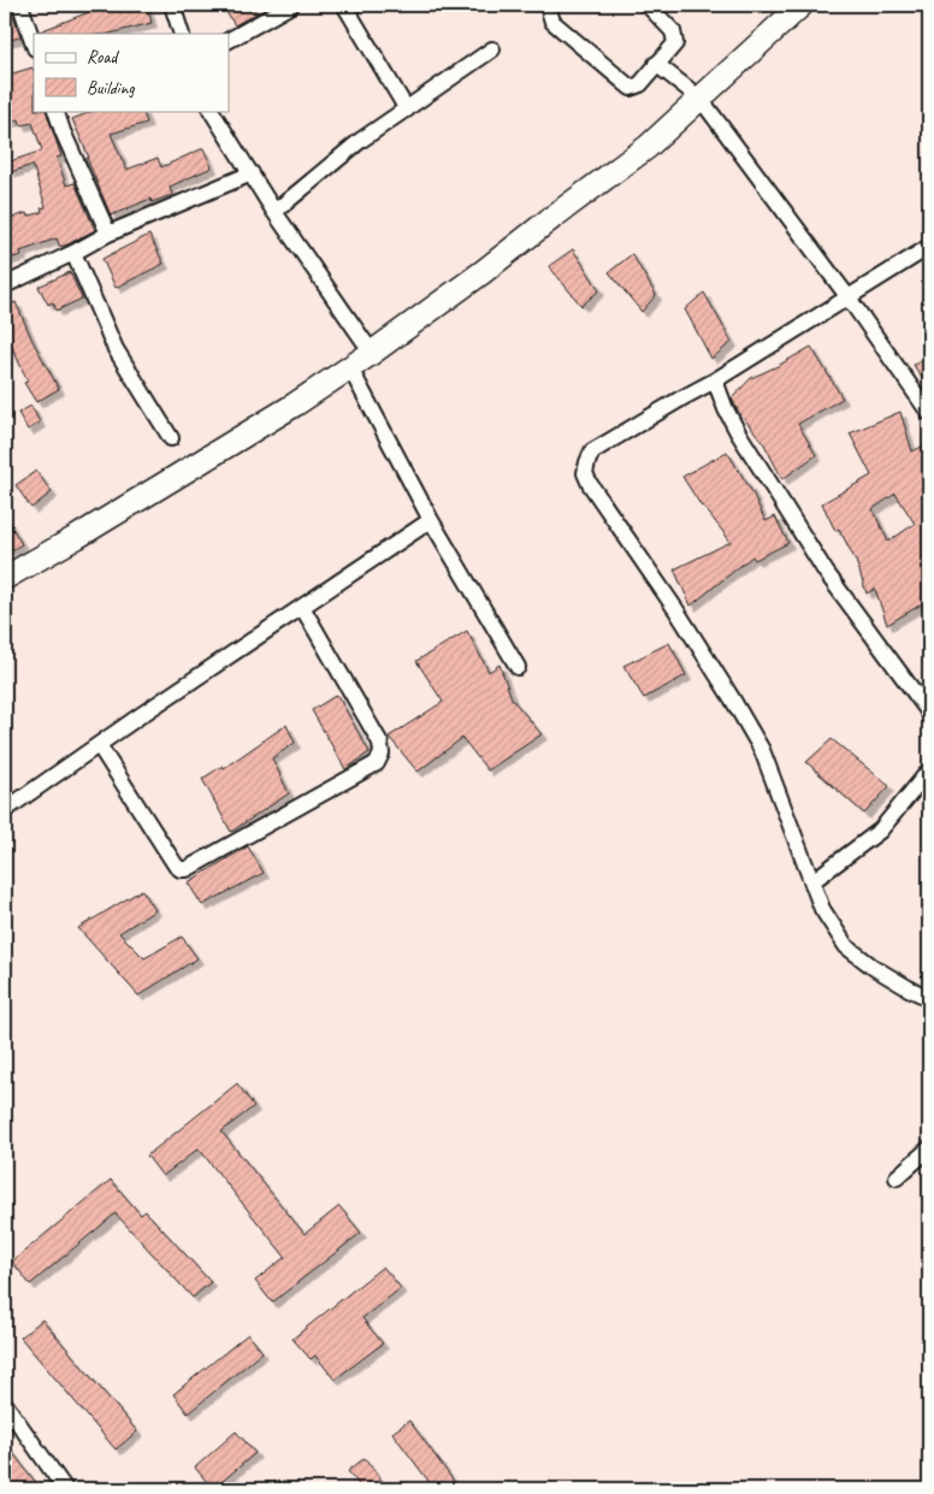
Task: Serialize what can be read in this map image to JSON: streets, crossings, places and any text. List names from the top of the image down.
{
  "legend": ["Road", "Building"]
}
